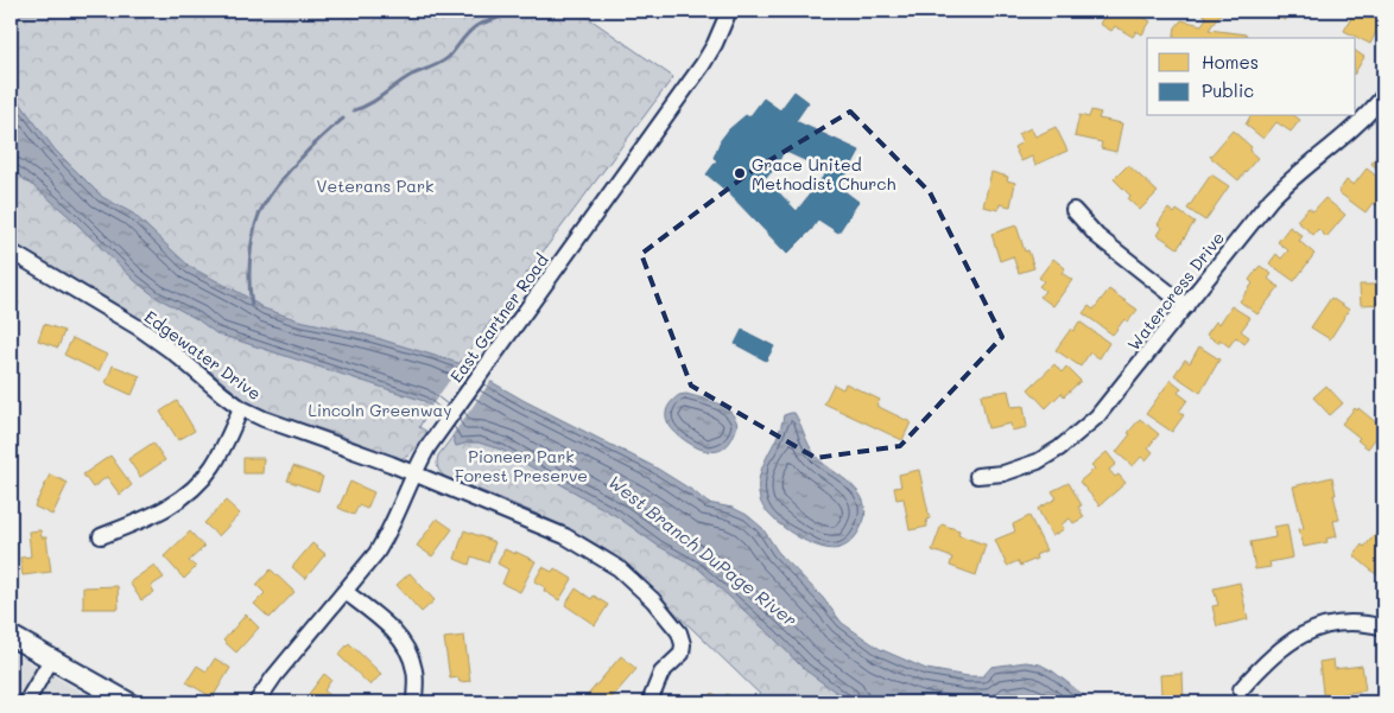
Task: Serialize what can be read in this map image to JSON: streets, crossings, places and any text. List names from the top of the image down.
{
  "streets": {
    "street": ["Watercress Drive", "East Gartner Road", "Edgewater Drive"]
  },
  "crossings": [
    ["East Gartner Road", "Edgewater Drive"]
  ],
  "water": ["West Branch DuPage River"],
  "parks": ["Veterans Park", "Lincoln Greenway", "Pioneer Park Forest Preserve"],
  "places": ["Grace United Methodist Church"],
  "legend": ["Homes", "Public"]
}
